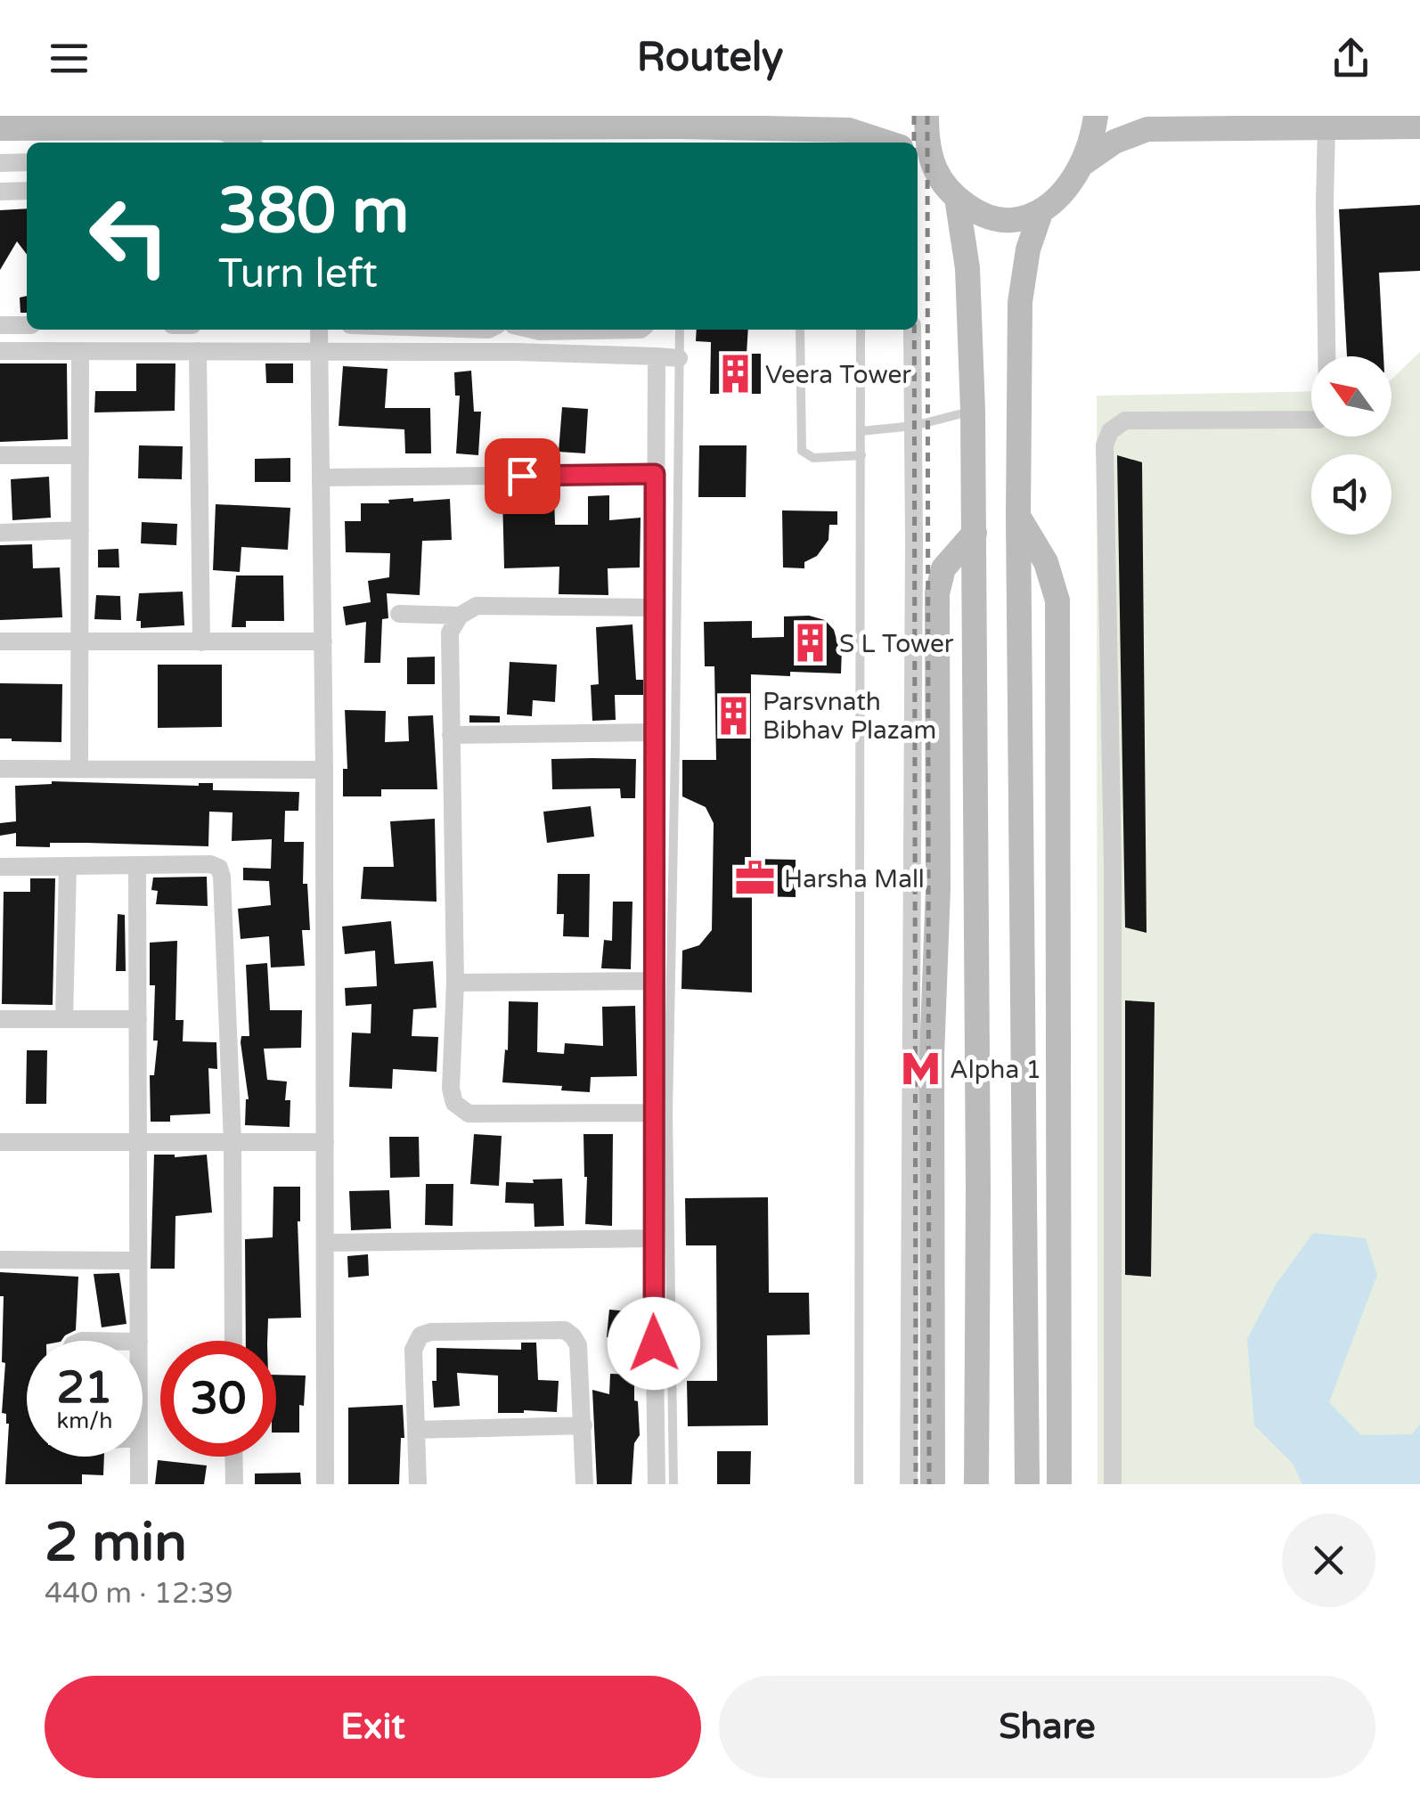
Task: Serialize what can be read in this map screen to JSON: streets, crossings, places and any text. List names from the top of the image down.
{
  "places": {
    "building": ["Veera Tower", "S L Tower", "Parsvnath Bibhav Plazam"],
    "office": ["Harsha Mall"],
    "metro station": ["Alpha 1"]
  },
  "north": "top left",
  "page": {
    "header": "Routely",
    "turn": ["380 m", "Turn left"],
    "speed": "21 km/h",
    "limit": "30",
    "heading": ["2 min", "440 m · 12:39"],
    "buttons": ["Exit", "Share"]
  }
}
